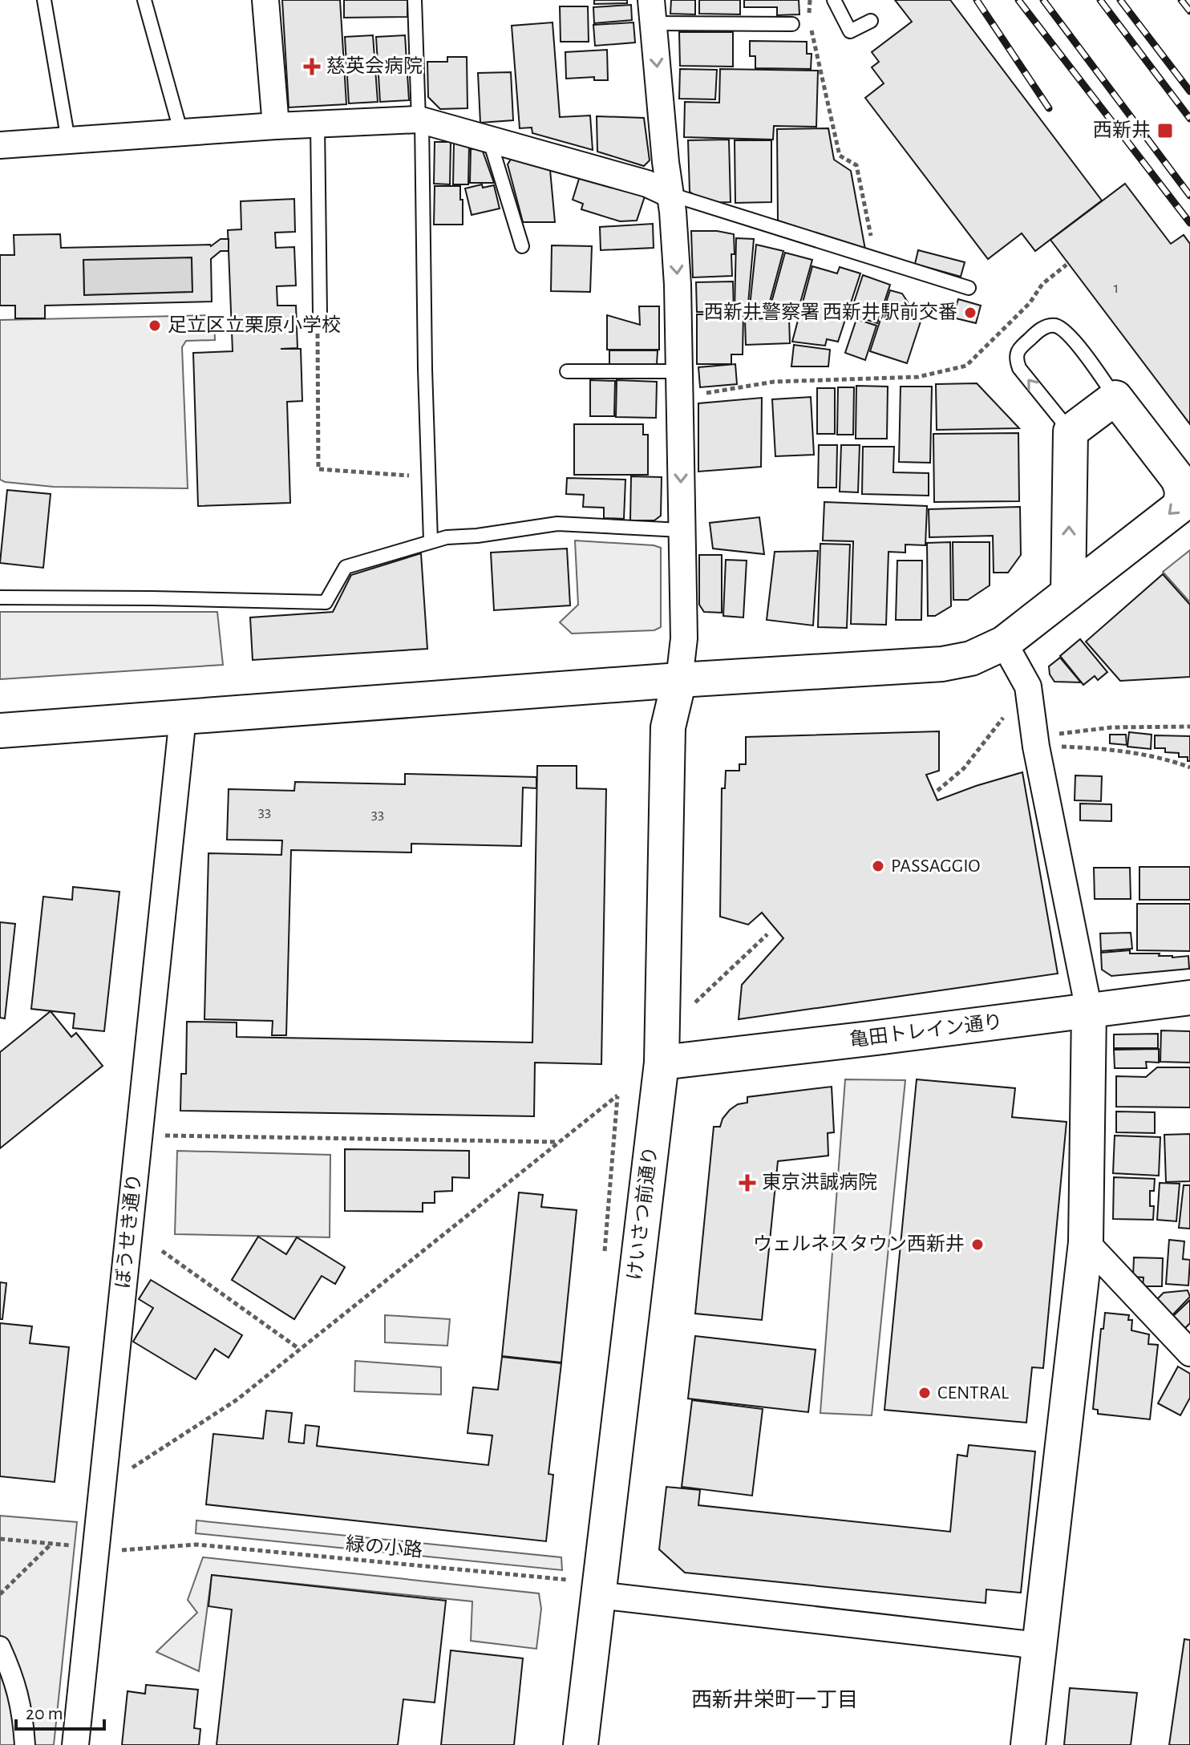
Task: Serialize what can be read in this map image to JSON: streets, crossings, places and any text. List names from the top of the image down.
{
  "streets": {
    "street": ["亀田トレイン通り", "けいさつ前通り", "ぼうせき通り"],
    "path": ["緑の小路"]
  },
  "crossings": [
    ["亀田トレイン通り", "けいさつ前通り"]
  ],
  "districts": ["西新井栄町一丁目"],
  "places": {
    "health": ["慈英会病院", "東京洪誠病院"],
    "transit": ["西新井"],
    "other": [
      "西新井警察署 西新井駅前交番",
      "足立区立栗原小学校",
      "PASSAGGIO",
      "ウェルネスタウン西新井",
      "CENTRAL"
    ]
  },
  "house_numbers": ["1", "33", "33"],
  "scale_bar": "20 m"
}
